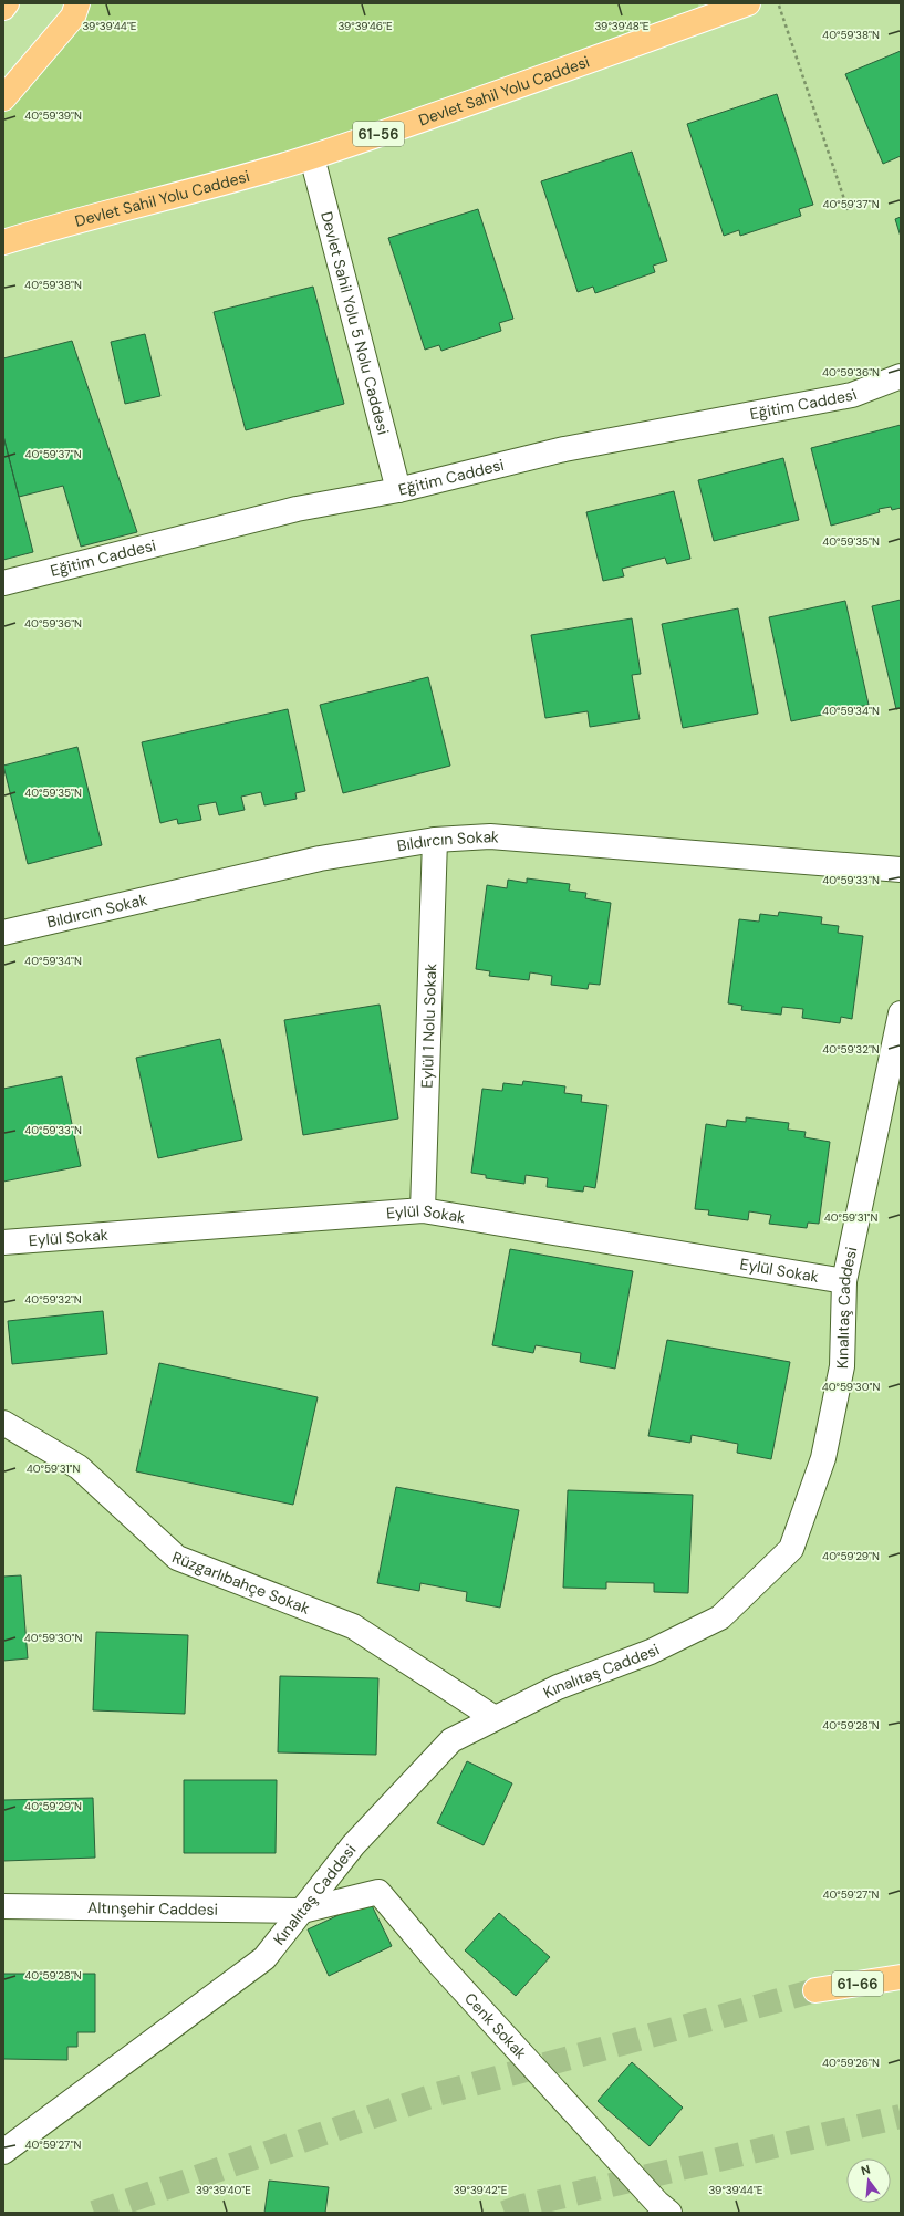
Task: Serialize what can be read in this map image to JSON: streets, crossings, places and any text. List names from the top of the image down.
{
  "streets": {
    "main road": ["Devlet Sahil Yolu Caddesi", "61-56", "61-66"],
    "street": [
      "Devlet Sahil Yolu 5 Nolu Caddesi",
      "Eğitim Caddesi",
      "Bıldırcın Sokak",
      "Eylül 1 Nolu Sokak",
      "Eylül Sokak",
      "Kınalıtaş Caddesi",
      "Rüzgarlıbahçe Sokak",
      "Altınşehir Caddesi",
      "Cenk Sokak"
    ]
  },
  "crossings": [
    ["Devlet Sahil Yolu Caddesi", "Devlet Sahil Yolu 5 Nolu Caddesi"],
    ["Devlet Sahil Yolu 5 Nolu Caddesi", "Eğitim Caddesi"],
    ["Bıldırcın Sokak", "Eylül 1 Nolu Sokak"],
    ["Eylül 1 Nolu Sokak", "Eylül Sokak"],
    ["Eylül Sokak", "Kınalıtaş Caddesi"],
    ["Kınalıtaş Caddesi", "Rüzgarlıbahçe Sokak"],
    ["Kınalıtaş Caddesi", "Altınşehir Caddesi"],
    ["Kınalıtaş Caddesi", "Cenk Sokak"],
    ["Altınşehir Caddesi", "Cenk Sokak"]
  ],
  "north": "top",
  "coordinates": [
    "39°39'44\"E",
    "39°39'46\"E",
    "39°39'48\"E",
    "40°59'38\"N",
    "40°59'39\"N",
    "40°59'37\"N",
    "40°59'36\"N",
    "40°59'35\"N",
    "40°59'34\"N",
    "40°59'33\"N",
    "40°59'32\"N",
    "40°59'31\"N",
    "40°59'30\"N",
    "40°59'29\"N",
    "40°59'28\"N",
    "40°59'27\"N",
    "40°59'26\"N",
    "39°39'40\"E",
    "39°39'42\"E"
  ]
}
